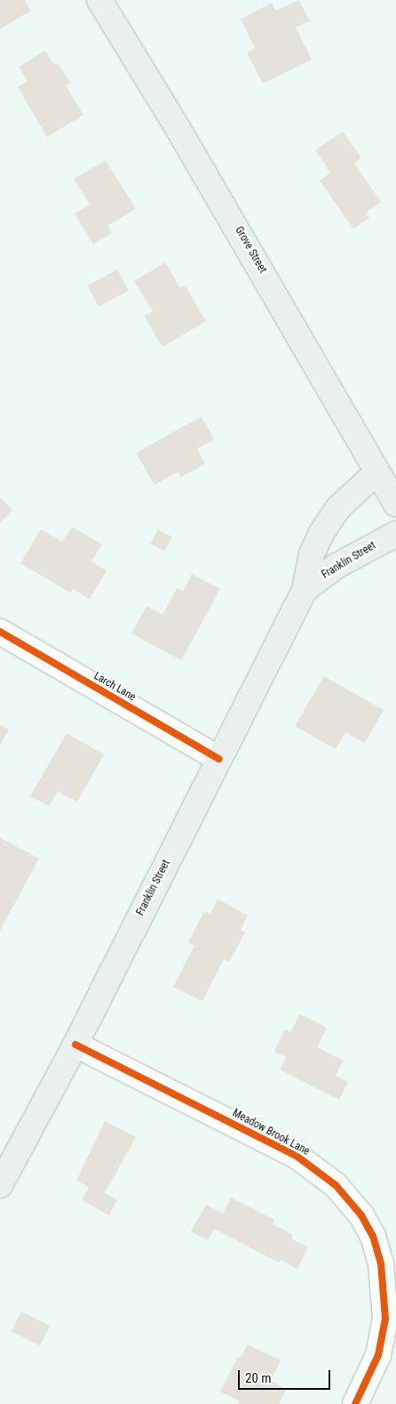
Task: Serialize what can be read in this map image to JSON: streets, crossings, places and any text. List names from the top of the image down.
{
  "streets": {
    "main road": ["Grove Street", "Franklin Street"],
    "street": ["Larch Lane", "Meadow Brook Lane"]
  },
  "crossings": [
    ["Grove Street", "Franklin Street"],
    ["Franklin Street", "Larch Lane"],
    ["Franklin Street", "Meadow Brook Lane"]
  ],
  "scale_bar": "20 m"
}
